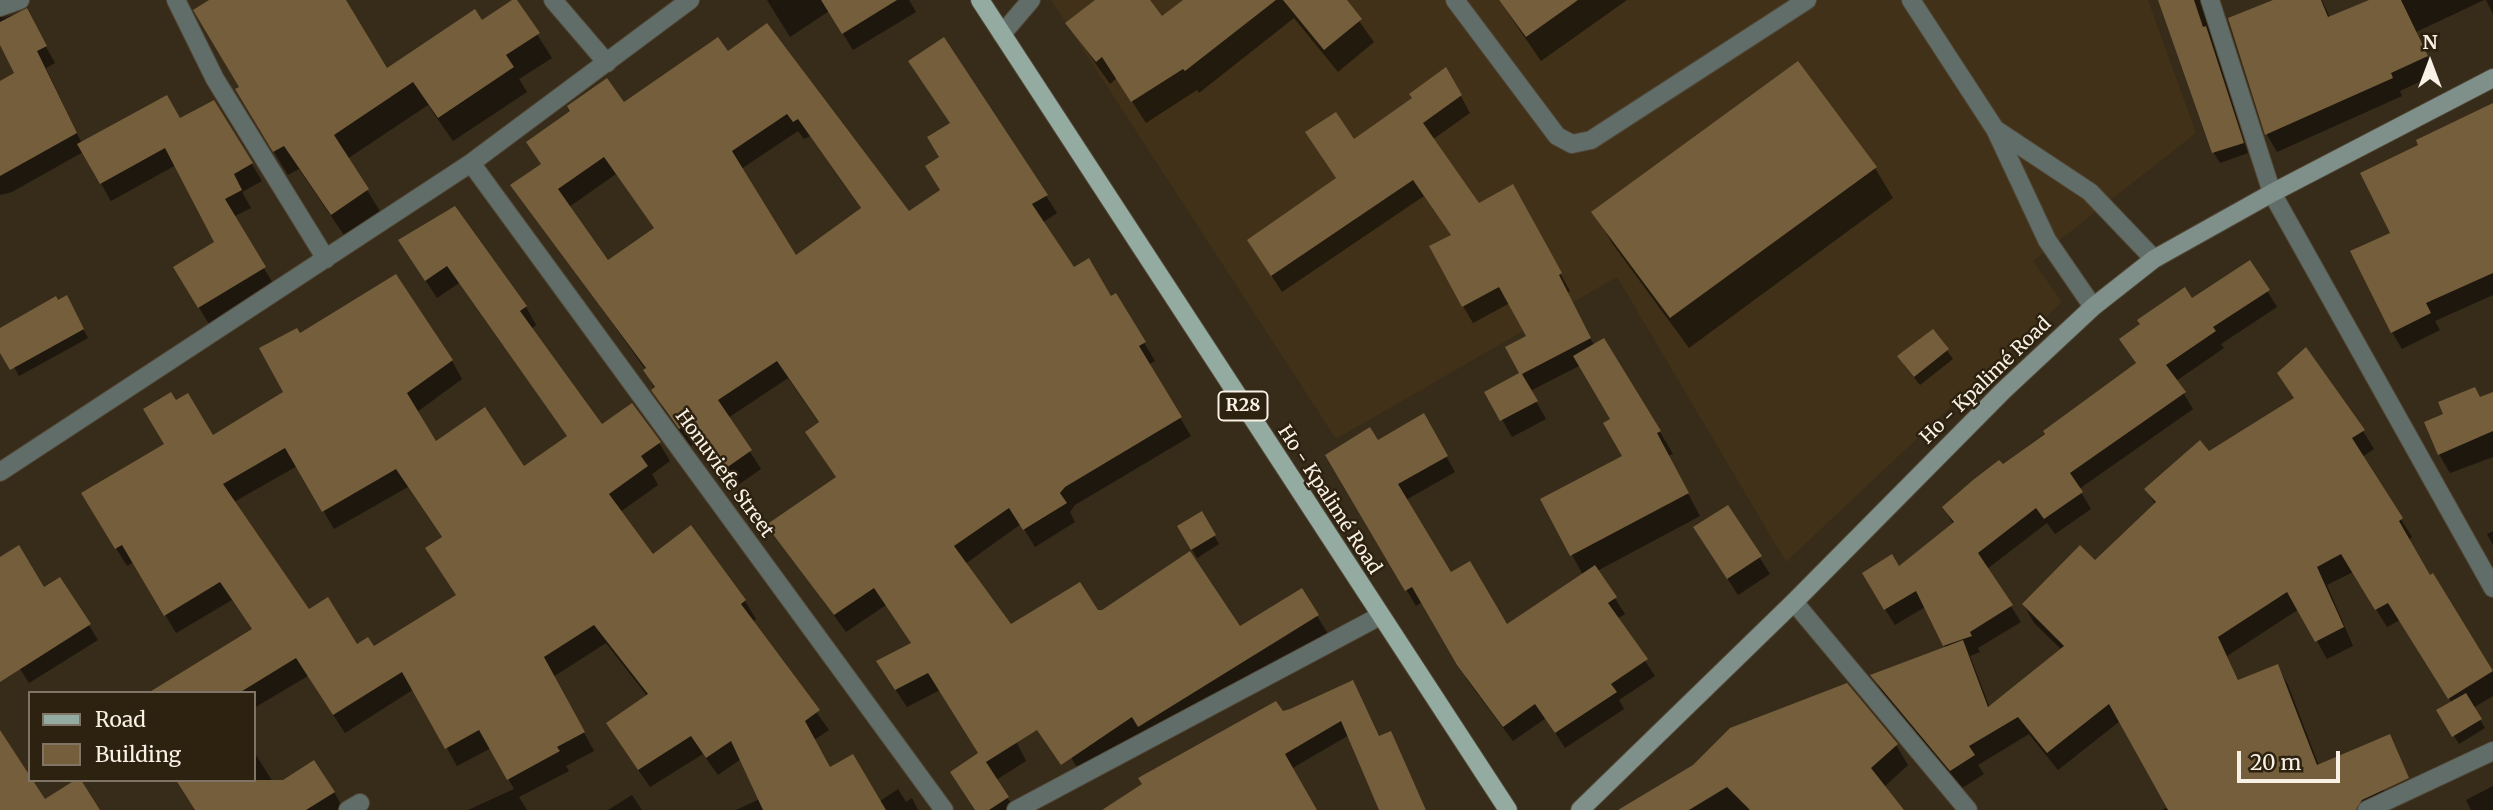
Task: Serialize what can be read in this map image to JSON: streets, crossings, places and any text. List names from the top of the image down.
{
  "streets": {
    "main road": ["Ho - Kpalimé Road", "R28"],
    "street": ["Honuviefe Street"]
  },
  "legend": ["Road", "Building"],
  "scale_bar": "20 m",
  "north": "top"
}
